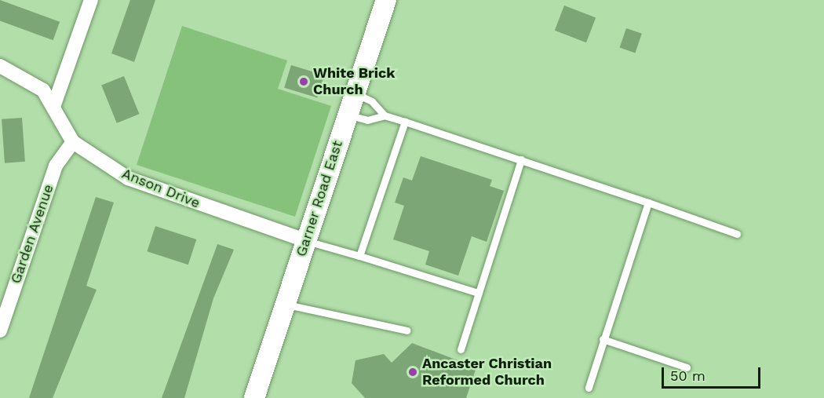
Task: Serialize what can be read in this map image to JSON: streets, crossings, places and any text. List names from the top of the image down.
{
  "streets": {
    "main road": ["Garner Road East"],
    "street": ["Anson Drive", "Garden Avenue"]
  },
  "crossings": [
    ["Anson Drive", "Garner Road East"],
    ["Anson Drive", "Garden Avenue"]
  ],
  "places": ["White Brick Church", "Ancaster Christian Reformed Church"],
  "scale_bar": "50 m"
}
